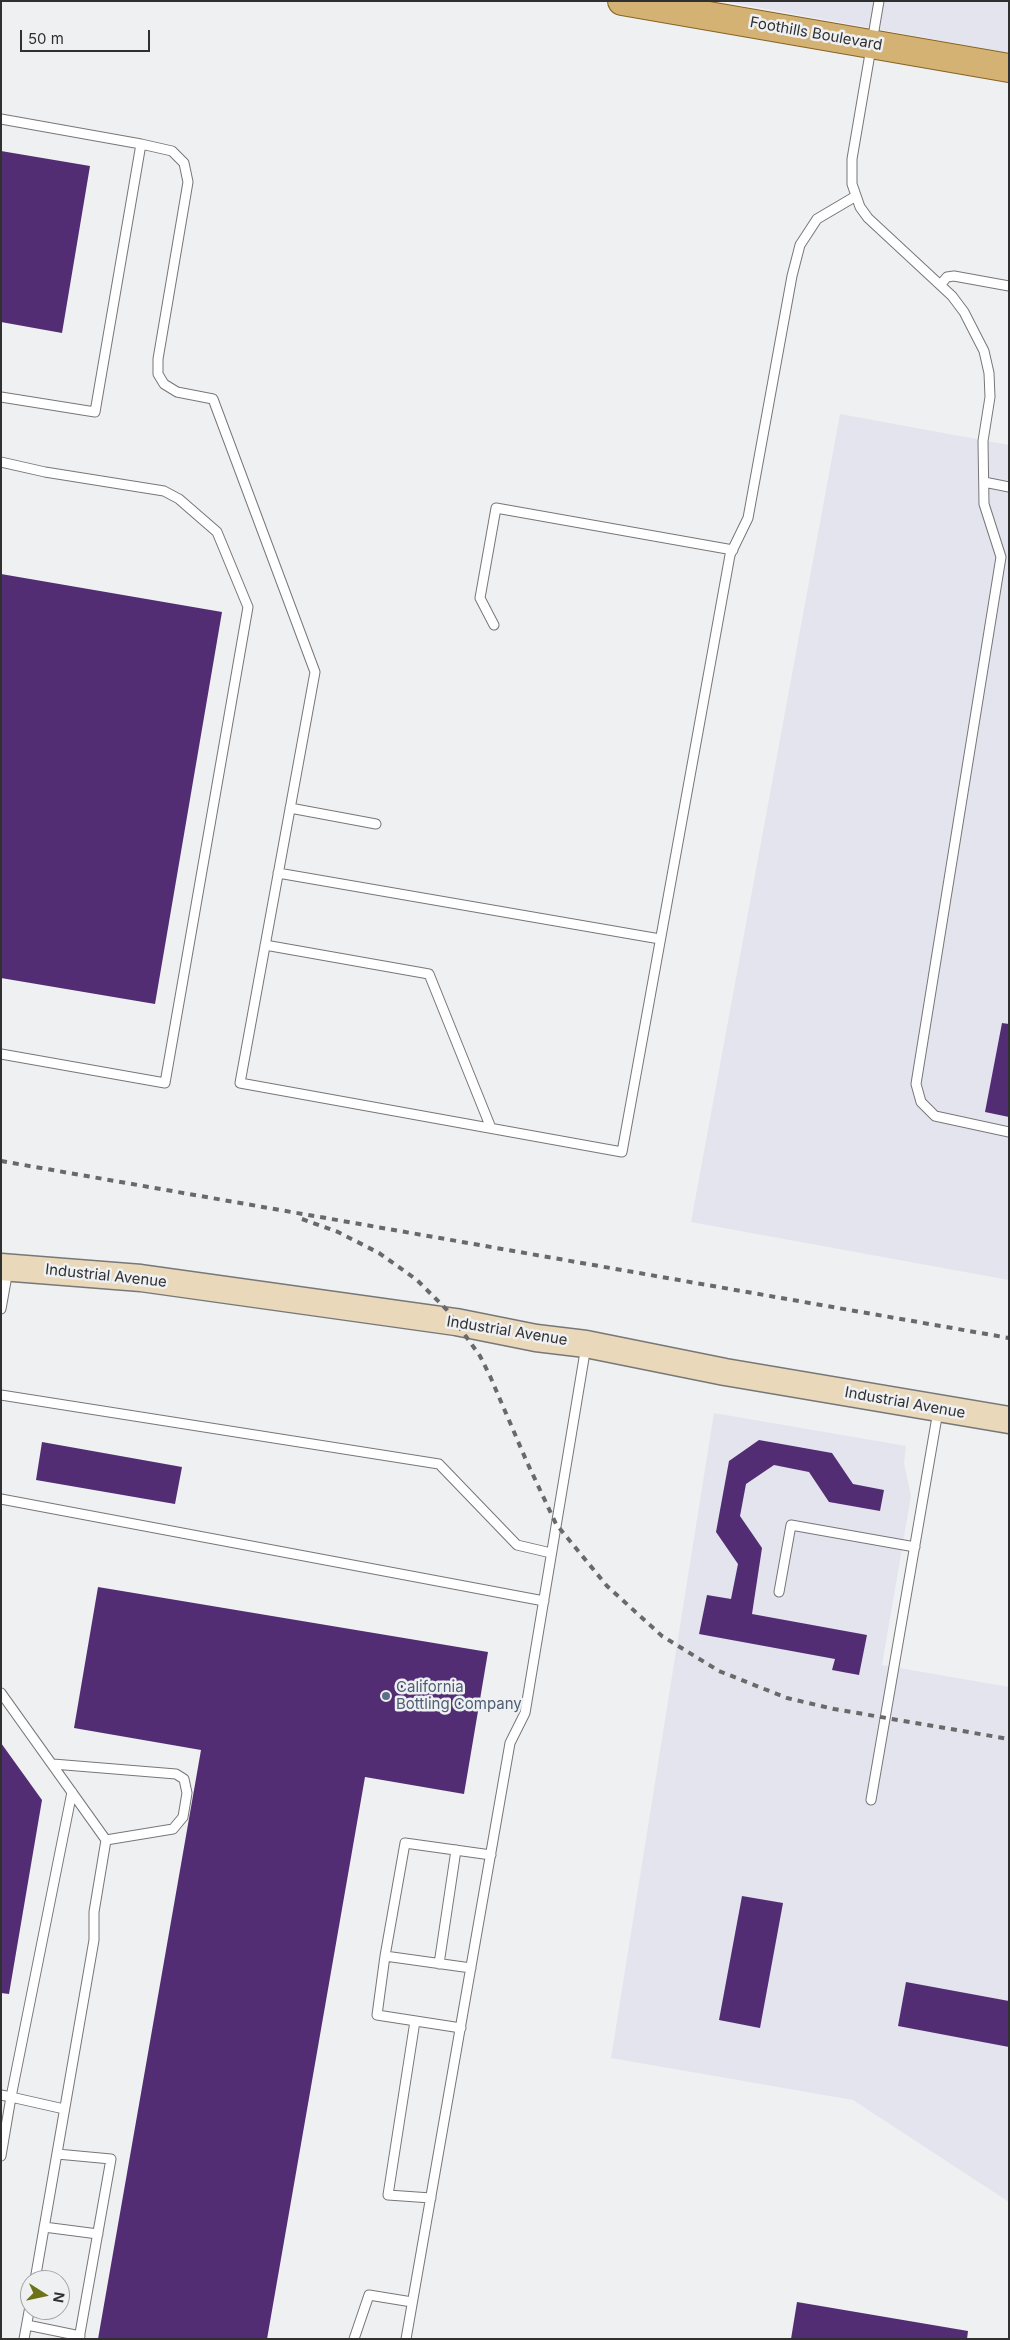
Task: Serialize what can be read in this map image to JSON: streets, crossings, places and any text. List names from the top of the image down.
{
  "streets": {
    "main road": ["Foothills Boulevard"],
    "street": ["Industrial Avenue"]
  },
  "places": ["California Bottling Company"],
  "scale_bar": "50 m",
  "north": "right"
}
